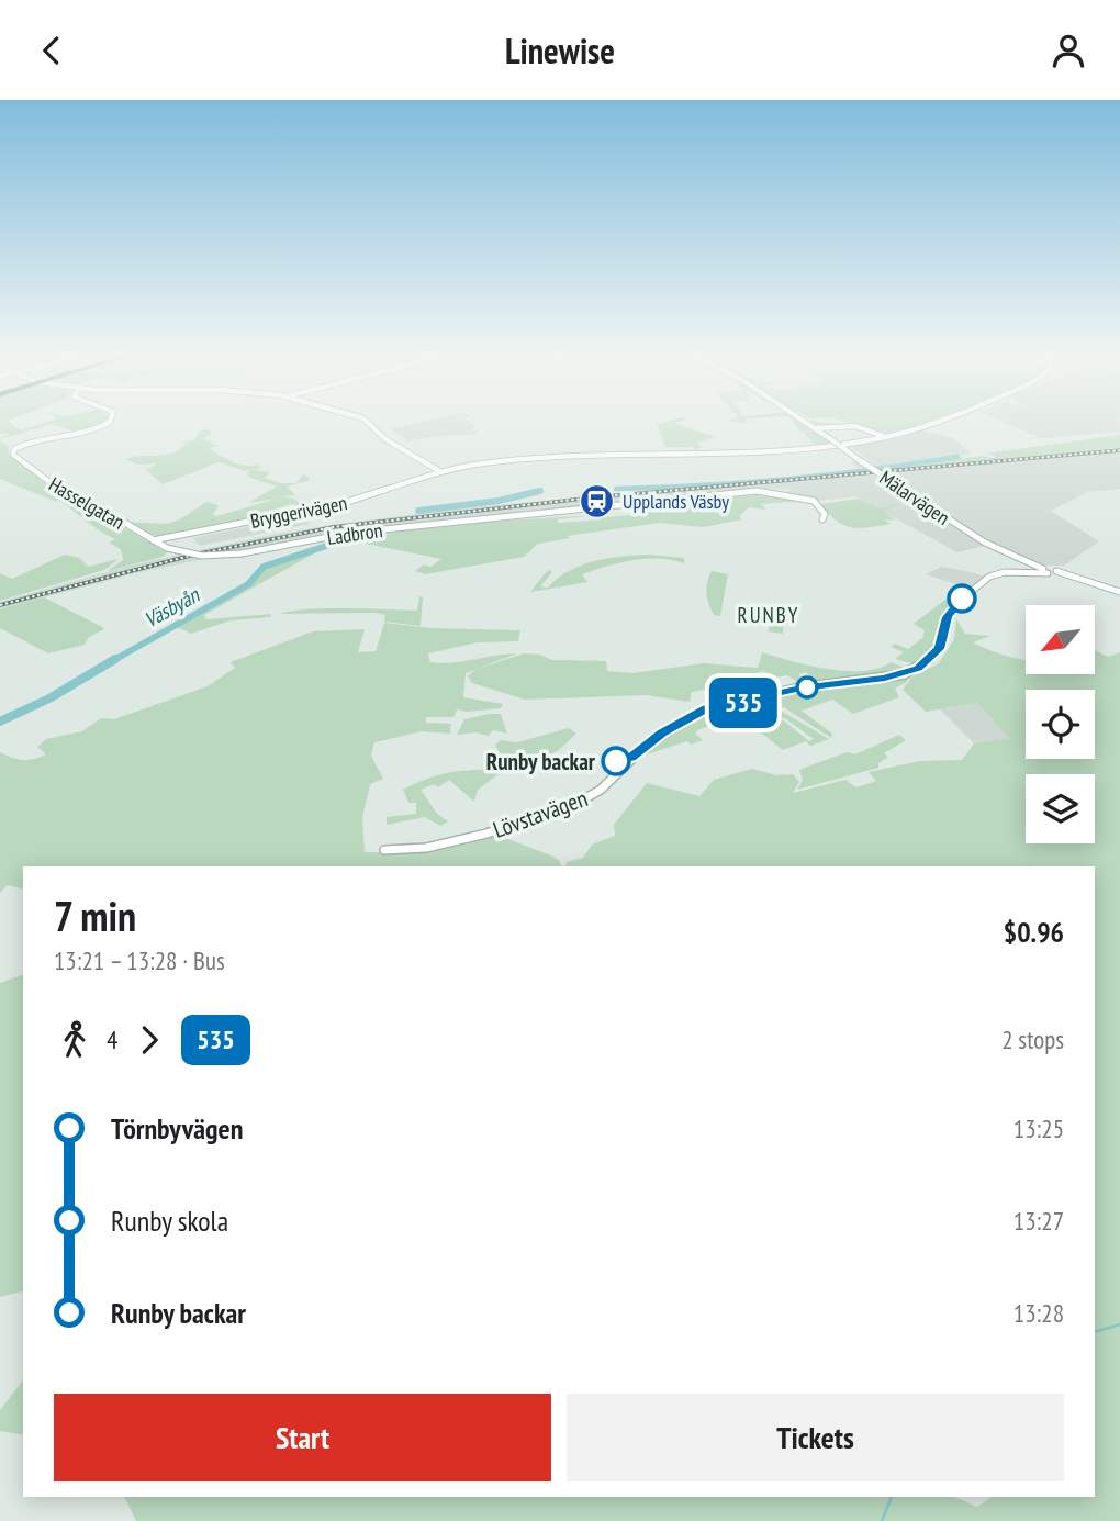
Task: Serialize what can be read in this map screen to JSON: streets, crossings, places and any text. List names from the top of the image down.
{
  "streets": {
    "street": [
      "Mälarvägen",
      "Hasselgatan",
      "Bryggerivägen",
      "Ladbron",
      "Lövstavägen"
    ]
  },
  "crossings": [
    ["Mälarvägen", "Bryggerivägen"],
    ["Mälarvägen", "Lövstavägen"],
    ["Hasselgatan", "Bryggerivägen"],
    ["Hasselgatan", "Ladbron"],
    ["Bryggerivägen", "Ladbron"]
  ],
  "districts": ["RUNBY"],
  "water": ["Väsbyån"],
  "places": {
    "station": ["Upplands Väsby"],
    "other": ["Runby backar"]
  },
  "lines": ["bus line 535"],
  "north": "bottom left",
  "page": {
    "header": "Linewise",
    "on_map": "535",
    "heading": ["7 min", "13:21 – 13:28 · Bus", "$0.96"],
    "legs": ["4", "535", "2 stops"],
    "list": [
      {
        "name": "Törnbyvägen",
        "value": "13:25"
      },
      {
        "name": "Runby skola",
        "value": "13:27"
      },
      {
        "name": "Runby backar",
        "value": "13:28"
      }
    ],
    "buttons": ["Start", "Tickets"]
  }
}
